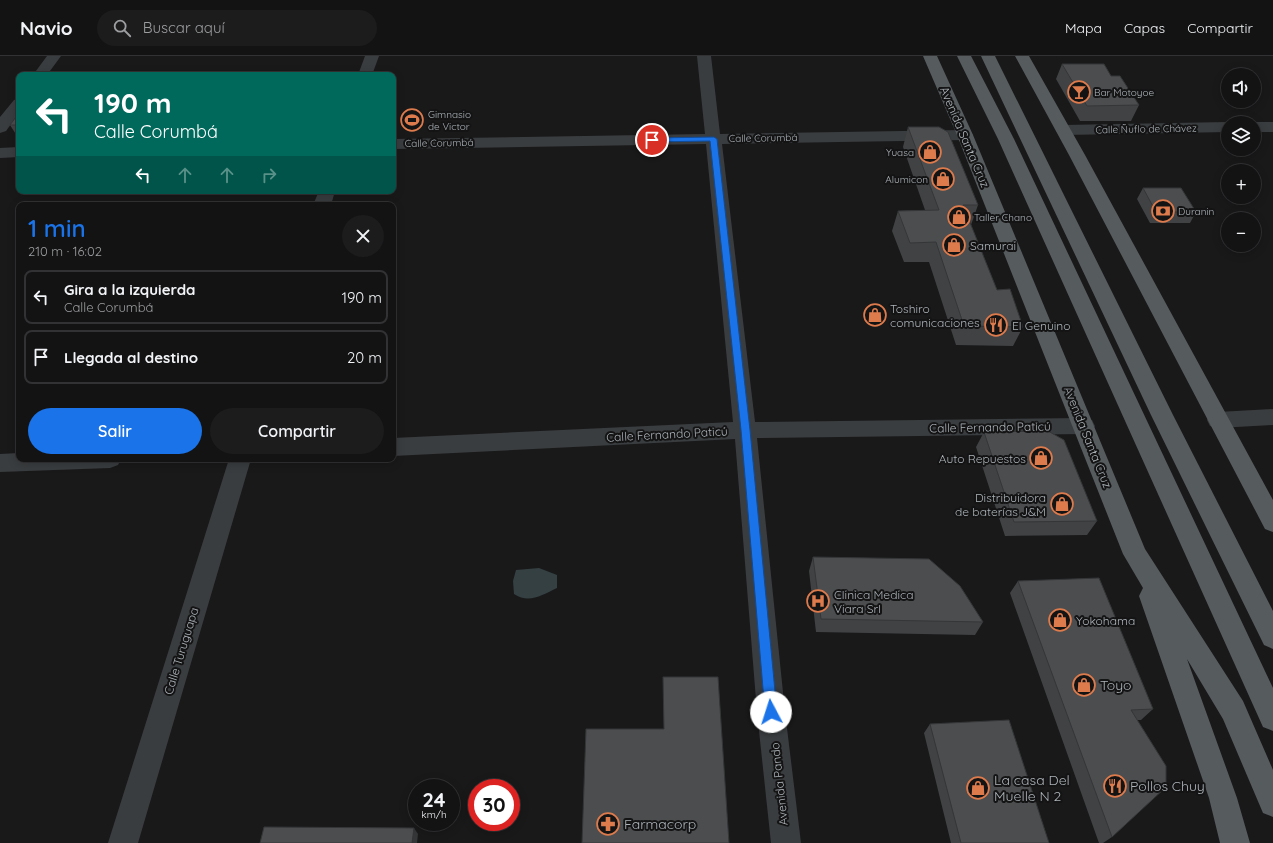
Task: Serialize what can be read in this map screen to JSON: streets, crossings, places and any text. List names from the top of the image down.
{
  "streets": {
    "main road": ["Avenida Santa Cruz"],
    "street": [
      "Calle Ñuflo de Chávez",
      "Calle Corumbá",
      "Calle Fernando Paticú",
      "Calle Turuguapa",
      "Avenida Pando"
    ]
  },
  "crossings": [
    ["Avenida Santa Cruz", "Calle Corumbá"],
    ["Avenida Santa Cruz", "Calle Fernando Paticú"],
    ["Calle Corumbá", "Avenida Pando"],
    ["Calle Fernando Paticú", "Avenida Pando"]
  ],
  "places": {
    "bar": ["Bar Motoyoe"],
    "sports": ["Gimnasio de Victor"],
    "shop": [
      "Yuasa",
      "Alumicon",
      "Taller Chano",
      "Samurai",
      "Toshiro comunicaciones",
      "Auto Repuestos",
      "Distribuidora de baterías J&M",
      "Yokohama",
      "Toyo",
      "La casa Del Muelle N 2"
    ],
    "bank": ["Duranin"],
    "restaurant": ["El Genuino", "Pollos Chuy"],
    "hospital": ["Clinica Medica Viara Srl"],
    "pharmacy": ["Farmacorp"]
  },
  "page": {
    "header": "Navio",
    "search": "Buscar aquí",
    "nav": ["Mapa", "Capas", "Compartir"],
    "map_buttons": ["+", "−"],
    "turn": ["190 m", "Calle Corumbá"],
    "heading": ["1 min", "210 m · 16:02"],
    "list": [
      {
        "name": "Gira a la izquierda",
        "note": "Calle Corumbá",
        "value": "190 m"
      },
      {
        "name": "Llegada al destino",
        "value": "20 m"
      }
    ],
    "buttons": ["Salir", "Compartir"],
    "speed": "24 km/h",
    "limit": "30"
  }
}
